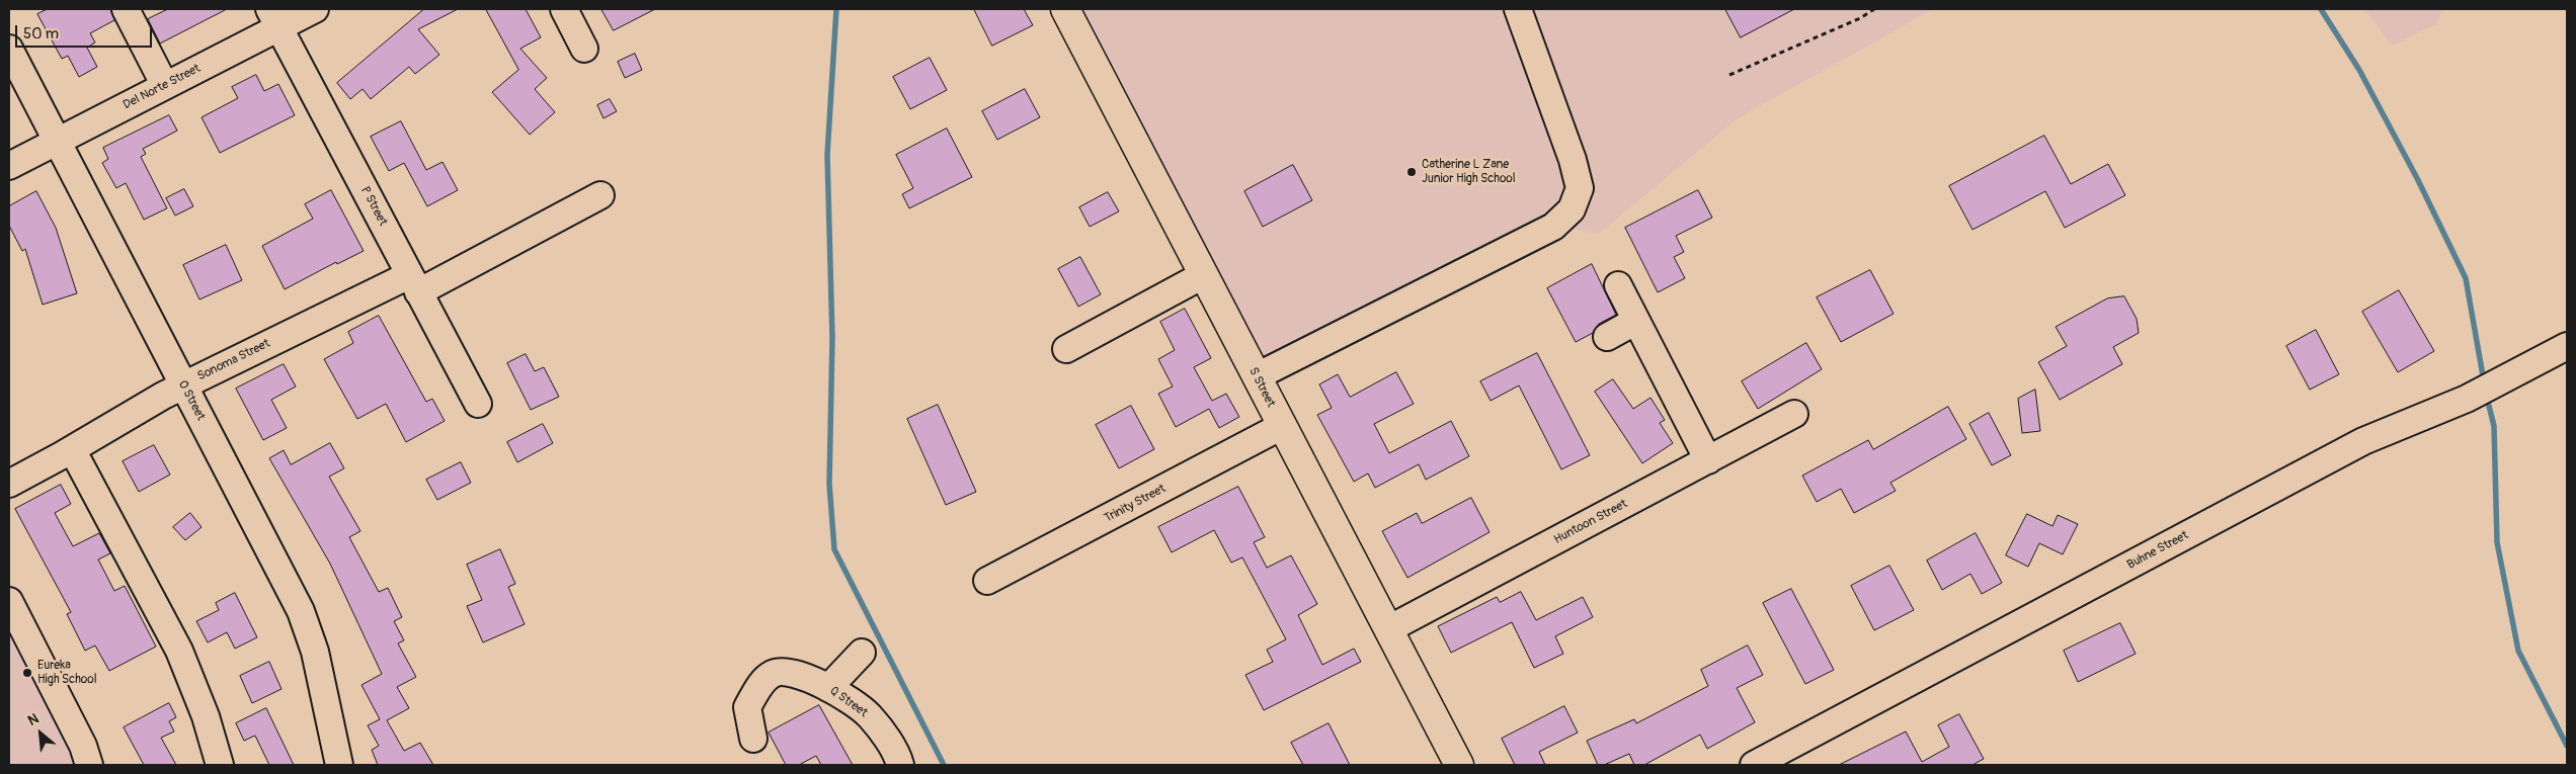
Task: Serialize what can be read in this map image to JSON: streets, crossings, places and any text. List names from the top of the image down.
{
  "streets": {
    "main road": ["S Street"],
    "street": [
      "Del Norte Street",
      "P Street",
      "Sonoma Street",
      "O Street",
      "Trinity Street",
      "Huntoon Street",
      "Buhne Street",
      "Q Street"
    ]
  },
  "crossings": [
    ["Del Norte Street", "P Street"],
    ["Del Norte Street", "O Street"],
    ["P Street", "Sonoma Street"],
    ["Sonoma Street", "O Street"],
    ["S Street", "Trinity Street"],
    ["S Street", "Huntoon Street"]
  ],
  "places": ["Catherine L Zane Junior High School", "Eureka High School"],
  "scale_bar": "50 m",
  "north": "top left"
}
